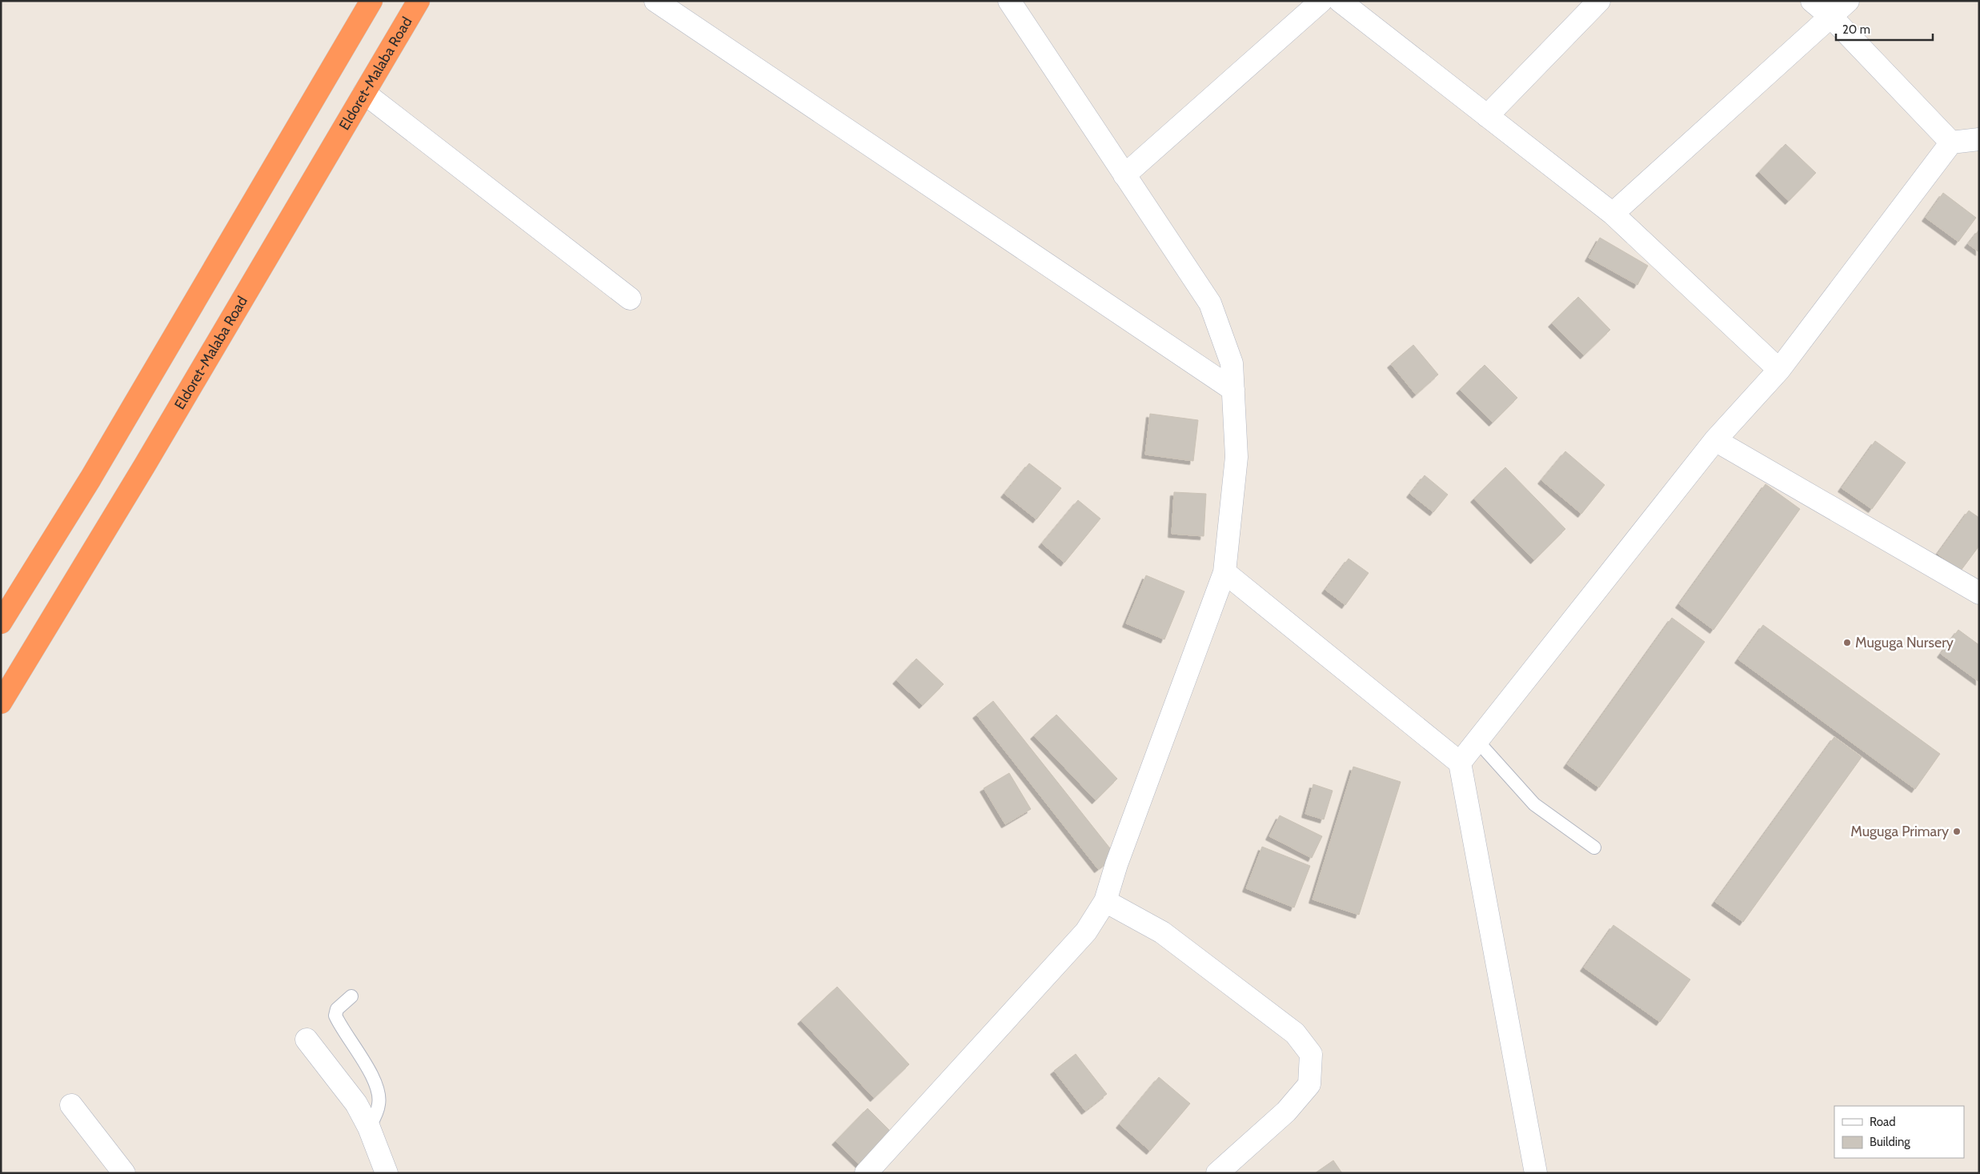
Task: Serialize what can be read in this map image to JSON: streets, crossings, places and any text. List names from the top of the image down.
{
  "streets": {
    "highway": ["Eldoret-Malaba Road"]
  },
  "places": ["Muguga Nursery", "Muguga Primary"],
  "legend": ["Road", "Building"],
  "scale_bar": "20 m"
}
